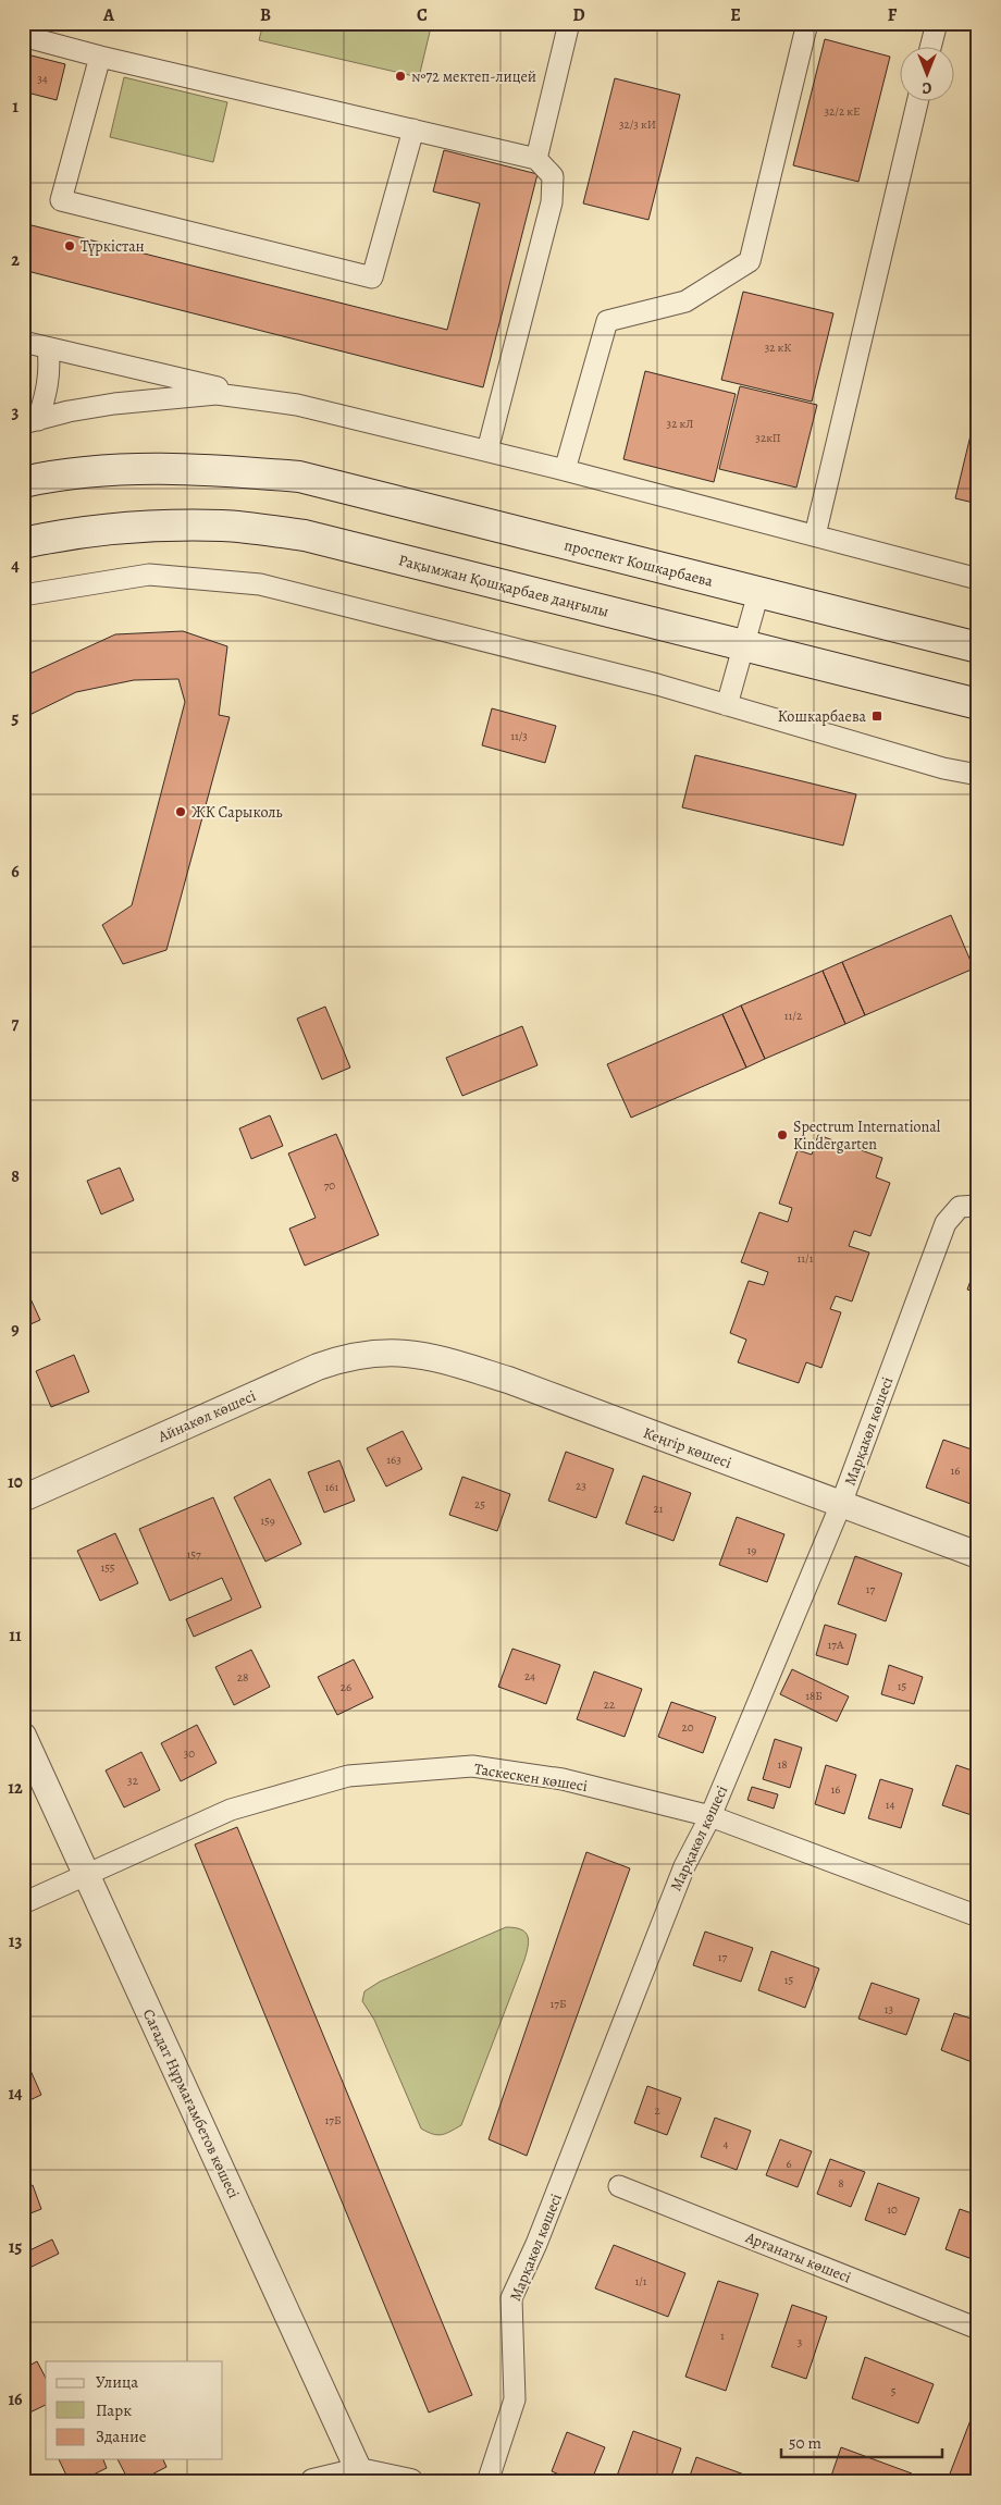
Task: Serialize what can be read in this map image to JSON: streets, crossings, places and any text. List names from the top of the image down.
{
  "streets": {
    "main road": ["проспект Кошкарбаева", "Рақымжан Қошқарбаев даңғылы"],
    "street": [
      "Айнакөл көшесі",
      "Марқакөл көшесі",
      "Кеңгір көшесі",
      "Таскескен көшесі",
      "Сағадат Нұрмағамбетов көшесі",
      "Арғанаты көшесі"
    ]
  },
  "crossings": [
    ["Айнакөл көшесі", "Кеңгір көшесі"],
    ["Марқакөл көшесі", "Кеңгір көшесі"],
    ["Марқакөл көшесі", "Таскескен көшесі"],
    ["Таскескен көшесі", "Сағадат Нұрмағамбетов көшесі"]
  ],
  "places": {
    "other": [
      "№72 мектеп-лицей",
      "Түркістан",
      "ЖК Сарыколь",
      "Spectrum International Kindergarten"
    ],
    "transit": ["Кошкарбаева"]
  },
  "house_numbers": [
    "34",
    "32/2 кЕ",
    "32/3 кИ",
    "32 кК",
    "32 кЛ",
    "32кП",
    "11/3",
    "11/2",
    "70",
    "11/1",
    "163",
    "16",
    "23",
    "161",
    "25",
    "21",
    "159",
    "19",
    "157",
    "155",
    "17",
    "17А",
    "24",
    "28",
    "15",
    "26",
    "18Б",
    "22",
    "20",
    "30",
    "18",
    "32",
    "16",
    "14",
    "17",
    "15",
    "17Б",
    "13",
    "2",
    "17Б",
    "4",
    "6",
    "8",
    "10",
    "1/1",
    "1",
    "3",
    "5"
  ],
  "legend": ["Улица", "Парк", "Здание"],
  "scale_bar": "50 m",
  "north": "bottom",
  "grid": {
    "columns": [
      "A",
      "B",
      "C",
      "D",
      "E",
      "F"
    ],
    "rows": [
      "1",
      "2",
      "3",
      "4",
      "5",
      "6",
      "7",
      "8",
      "9",
      "10",
      "11",
      "12",
      "13",
      "14",
      "15",
      "16"
    ]
  }
}
